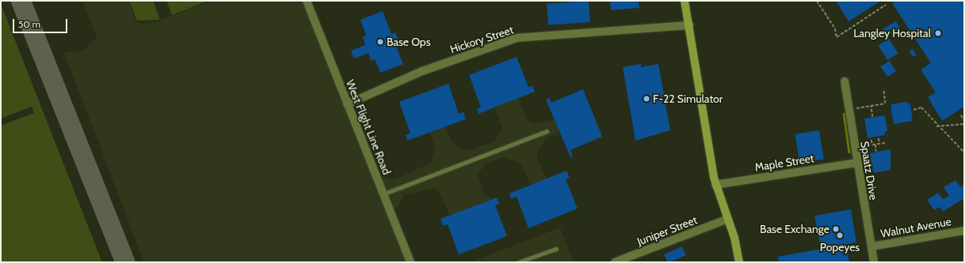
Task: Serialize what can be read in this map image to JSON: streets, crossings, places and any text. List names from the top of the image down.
{
  "streets": {
    "street": [
      "Hickory Street",
      "West Flight Line Road",
      "Maple Street",
      "Spaatz Drive",
      "Walnut Avenue",
      "Juniper Street"
    ]
  },
  "crossings": [
    ["Hickory Street", "West Flight Line Road"],
    ["Maple Street", "Spaatz Drive"],
    ["Spaatz Drive", "Walnut Avenue"]
  ],
  "places": [
    "Langley Hospital",
    "Base Ops",
    "F-22 Simulator",
    "Base Exchange",
    "Popeyes"
  ],
  "scale_bar": "50 m"
}
